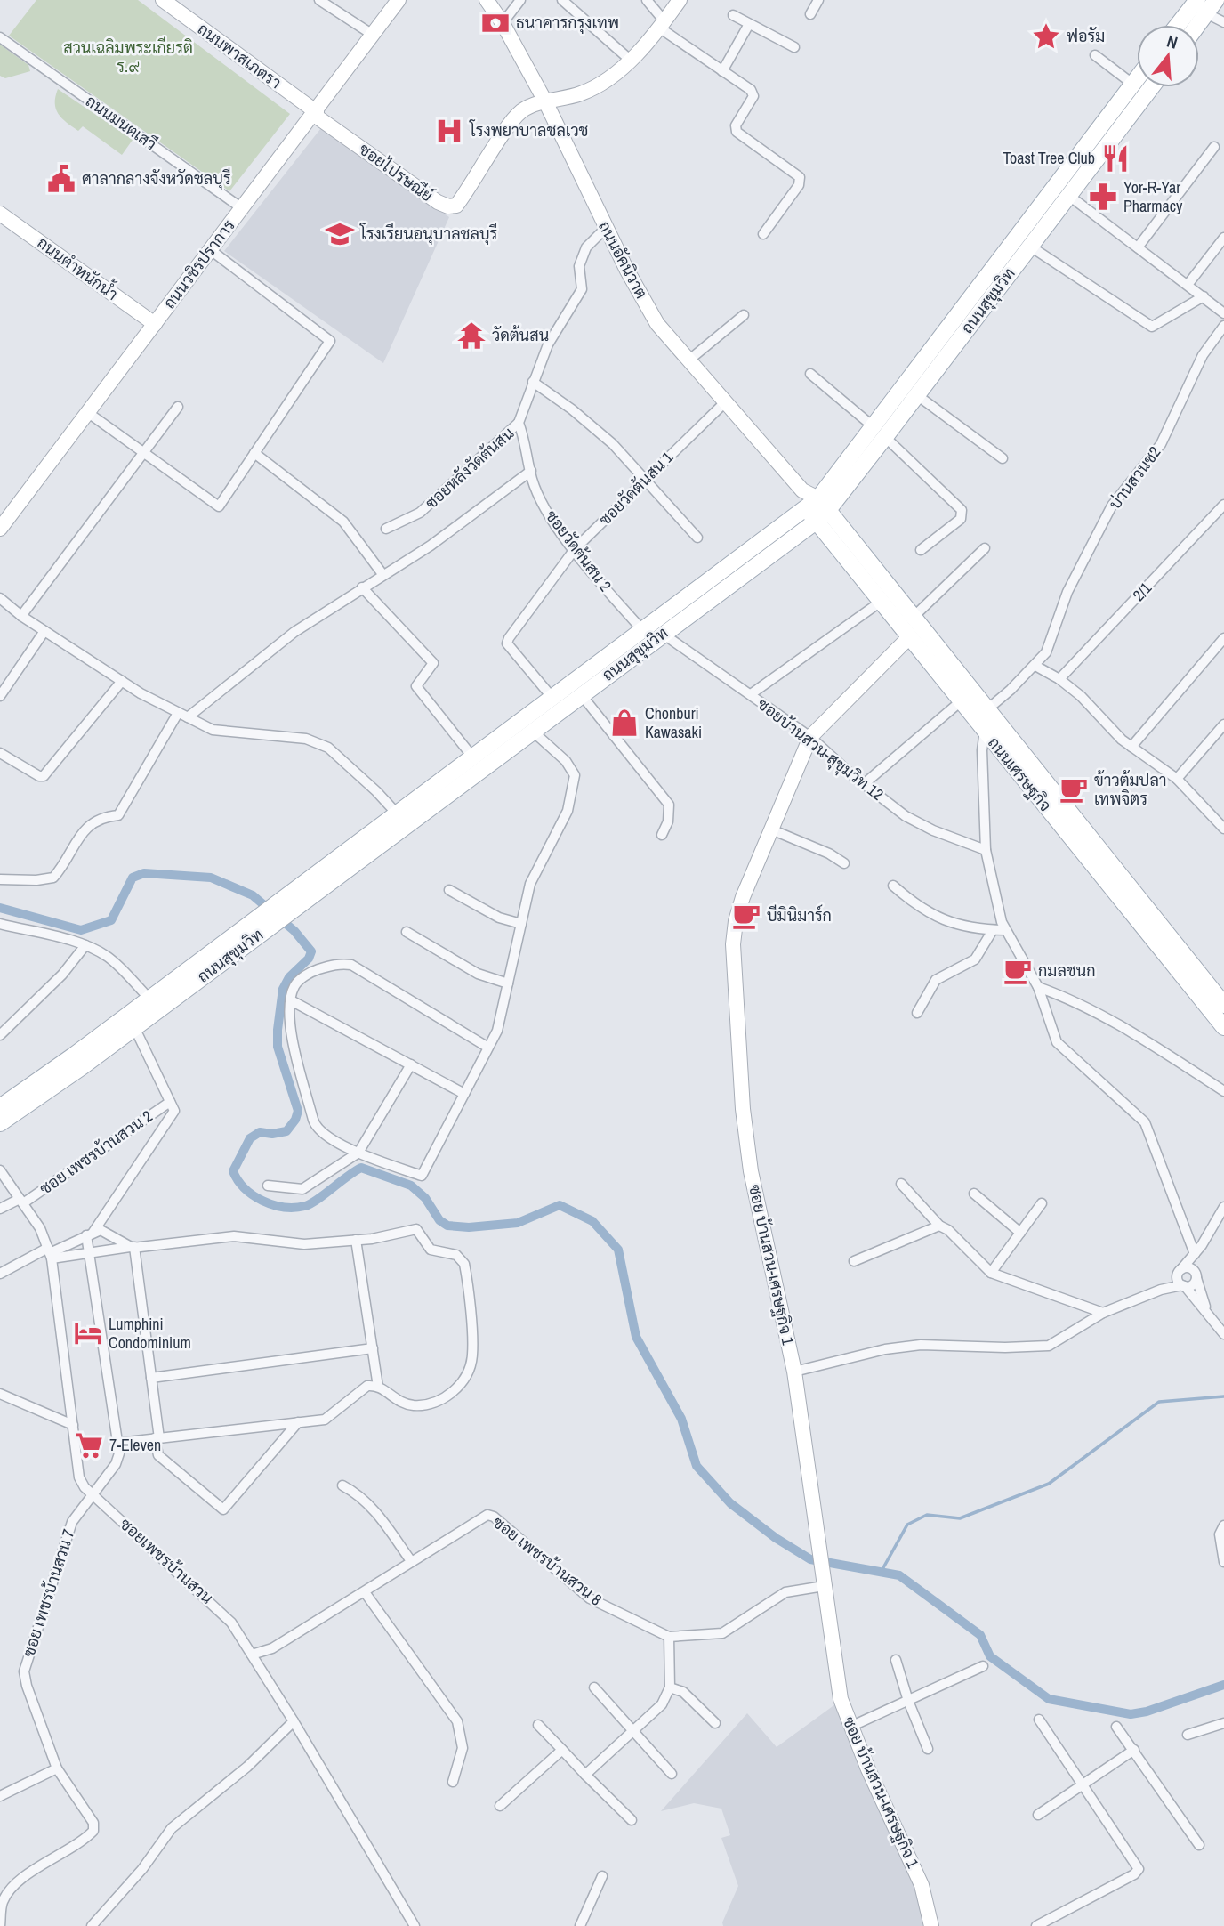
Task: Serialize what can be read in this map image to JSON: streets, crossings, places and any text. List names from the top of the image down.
{
  "streets": {
    "main road": ["ถนนสุขุมวิท", "ถนนเศรษฐกิจ"],
    "street": [
      "ถนนพาสเภตรา",
      "ถนนมนตเสวี",
      "ซอยไปรษณีย์",
      "ถนนอัคนิวาต",
      "ถนนวชิรปราการ",
      "ถนนตำหนักน้ำ",
      "ซอยหลังวัดต้นสน",
      "บ่านสวนซ2",
      "ซอยวัดต้นสน 1",
      "ซอยวัดต้นสน 2",
      "2/1",
      "ซอยบ้านสวน-สุขุมวิท 12",
      "ซอย เพชรบ้านสวน 2",
      "ซอย บ้านสวน-เศรษฐกิจ 1",
      "ซอยเพชรบ้านสวน",
      "ซอย เพชรบ้านสวน 8",
      "ซอย เพชรบ้านสวน 7"
    ]
  },
  "crossings": [
    ["ถนนพาสเภตรา", "ซอยไปรษณีย์"],
    ["ถนนพาสเภตรา", "ถนนวชิรปราการ"],
    ["ถนนมนตเสวี", "ถนนวชิรปราการ"],
    ["ซอยไปรษณีย์", "ถนนอัคนิวาต"],
    ["ซอยไปรษณีย์", "ถนนวชิรปราการ"],
    ["ถนนอัคนิวาต", "ถนนสุขุมวิท"],
    ["ถนนอัคนิวาต", "ซอยวัดต้นสน 1"],
    ["ถนนอัคนิวาต", "ถนนเศรษฐกิจ"],
    ["ถนนวชิรปราการ", "ถนนตำหนักน้ำ"],
    ["ถนนสุขุมวิท", "ซอยวัดต้นสน 1"],
    ["ถนนสุขุมวิท", "ซอยวัดต้นสน 2"],
    ["ถนนสุขุมวิท", "ซอยบ้านสวน-สุขุมวิท 12"],
    ["ถนนสุขุมวิท", "ถนนเศรษฐกิจ"],
    ["ซอยหลังวัดต้นสน", "ซอยวัดต้นสน 2"],
    ["บ่านสวนซ2", "ถนนเศรษฐกิจ"],
    ["ซอยวัดต้นสน 1", "ซอยวัดต้นสน 2"],
    ["ซอยบ้านสวน-สุขุมวิท 12", "ซอย บ้านสวน-เศรษฐกิจ 1"],
    ["ถนนเศรษฐกิจ", "ซอย บ้านสวน-เศรษฐกิจ 1"],
    ["ซอย เพชรบ้านสวน 2", "ซอยเพชรบ้านสวน"],
    ["ซอย บ้านสวน-เศรษฐกิจ 1", "ซอย เพชรบ้านสวน 8"],
    ["ซอยเพชรบ้านสวน", "ซอย เพชรบ้านสวน 8"],
    ["ซอยเพชรบ้านสวน", "ซอย เพชรบ้านสวน 7"]
  ],
  "parks": ["สวนเฉลิมพระเกียรติ ร.๙"],
  "places": {
    "bank": ["ธนาคารกรุงเทพ"],
    "place": ["ฟอรัม"],
    "hospital": ["โรงพยาบาลชลเวช"],
    "restaurant": ["Toast Tree Club"],
    "public building": ["ศาลากลางจังหวัดชลบุรี"],
    "pharmacy": ["Yor-R-Yar Pharmacy"],
    "school or university": ["โรงเรียนอนุบาลชลบุรี"],
    "temple": ["วัดต้นสน"],
    "shop": ["Chonburi Kawasaki"],
    "cafe": ["ข้าวต้มปลา เทพจิตร", "บีมินิมาร์ก", "กมลชนก"],
    "hotel": ["Lumphini Condominium"],
    "supermarket": ["7-Eleven"]
  },
  "north": "top"
}
